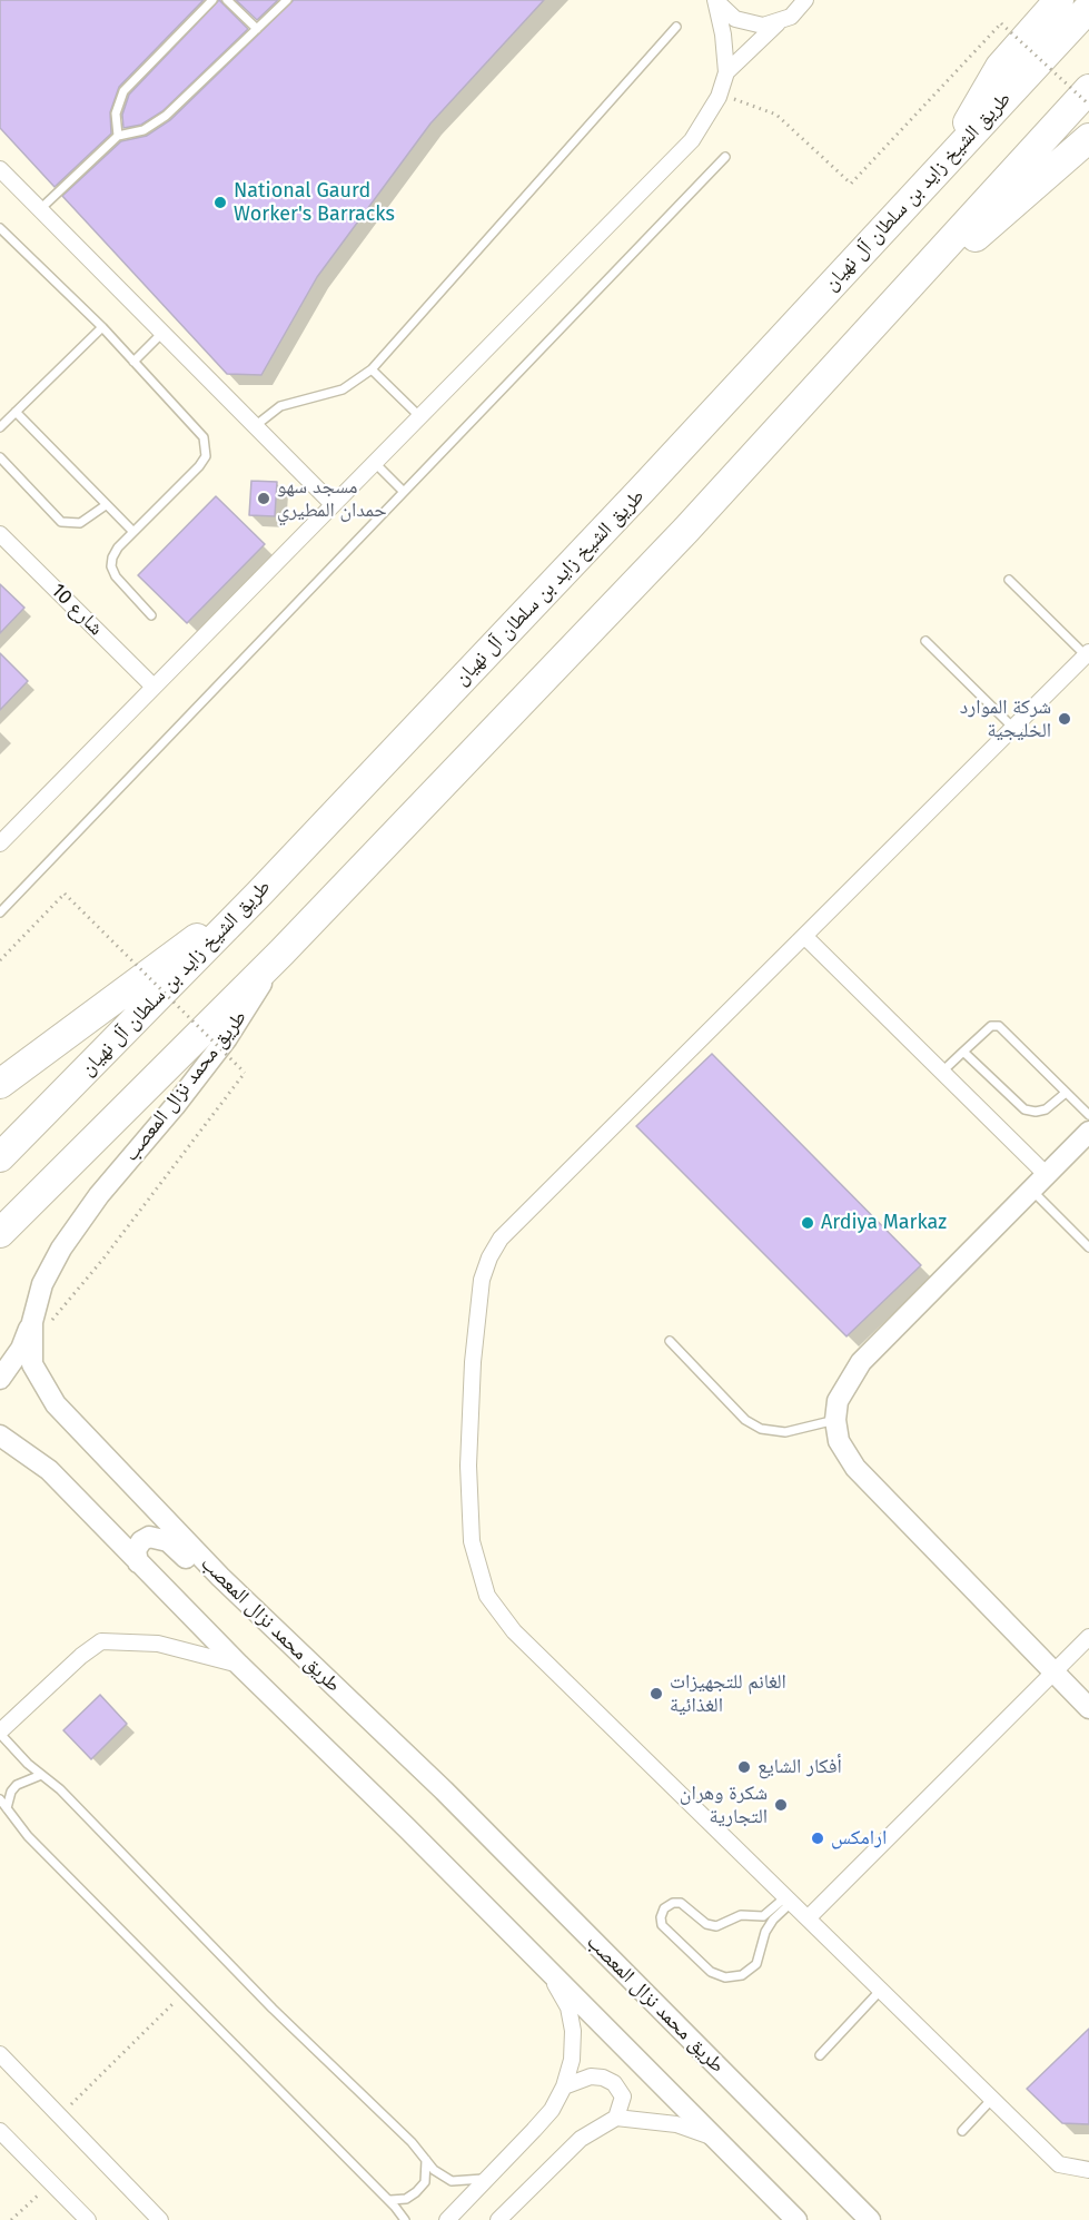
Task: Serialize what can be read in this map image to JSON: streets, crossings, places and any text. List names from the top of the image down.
{
  "streets": {
    "highway": ["طريق الشيخ زايد بن سلطان آل نهيان"],
    "street": ["شارع 10", "طريق محمد نزال المعصب"]
  },
  "places": [
    "National Gaurd Worker's Barracks",
    "مسجد سهو حمدان المطيري",
    "شركة الموارد الخليجية",
    "Ardiya Markaz",
    "الغانم للتجهيزات الغذائية",
    "أفكار الشايع",
    "شكرة وهران التجارية",
    "ارامكس"
  ]
}
